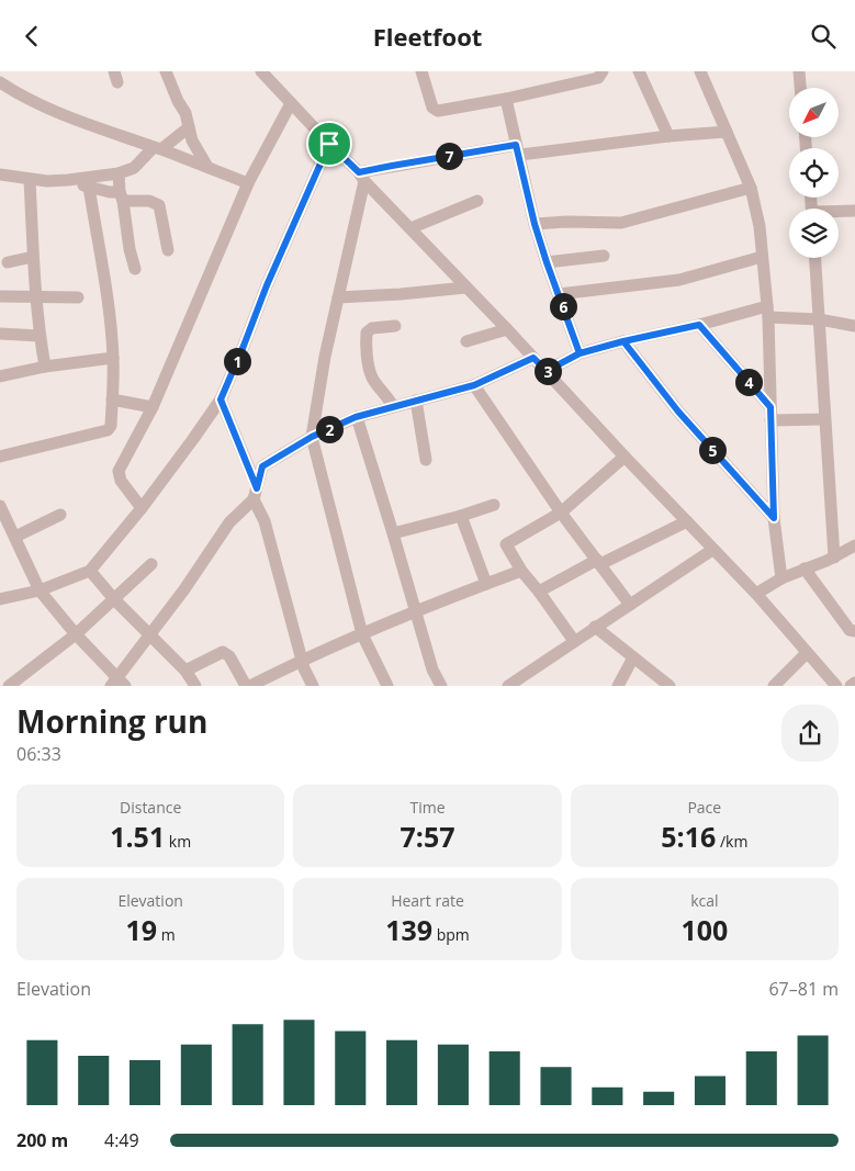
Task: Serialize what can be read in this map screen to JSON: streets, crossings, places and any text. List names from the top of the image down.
{
  "north": "bottom left",
  "page": {
    "header": "Fleetfoot",
    "pins": [
      "7",
      "6",
      "1",
      "3",
      "4",
      "2",
      "5"
    ],
    "heading": ["Morning run", "06:33"],
    "stats": [
      ["Distance", "1.51 km"],
      ["Time", "7:57"],
      ["Pace", "5:16 /km"],
      ["Elevation", "19 m"],
      ["Heart rate", "139 bpm"],
      ["kcal", "100"]
    ],
    "chart": ["Elevation", "67–81 m"],
    "list": [
      {
        "name": "200 m",
        "note": "4:49"
      }
    ]
  }
}
